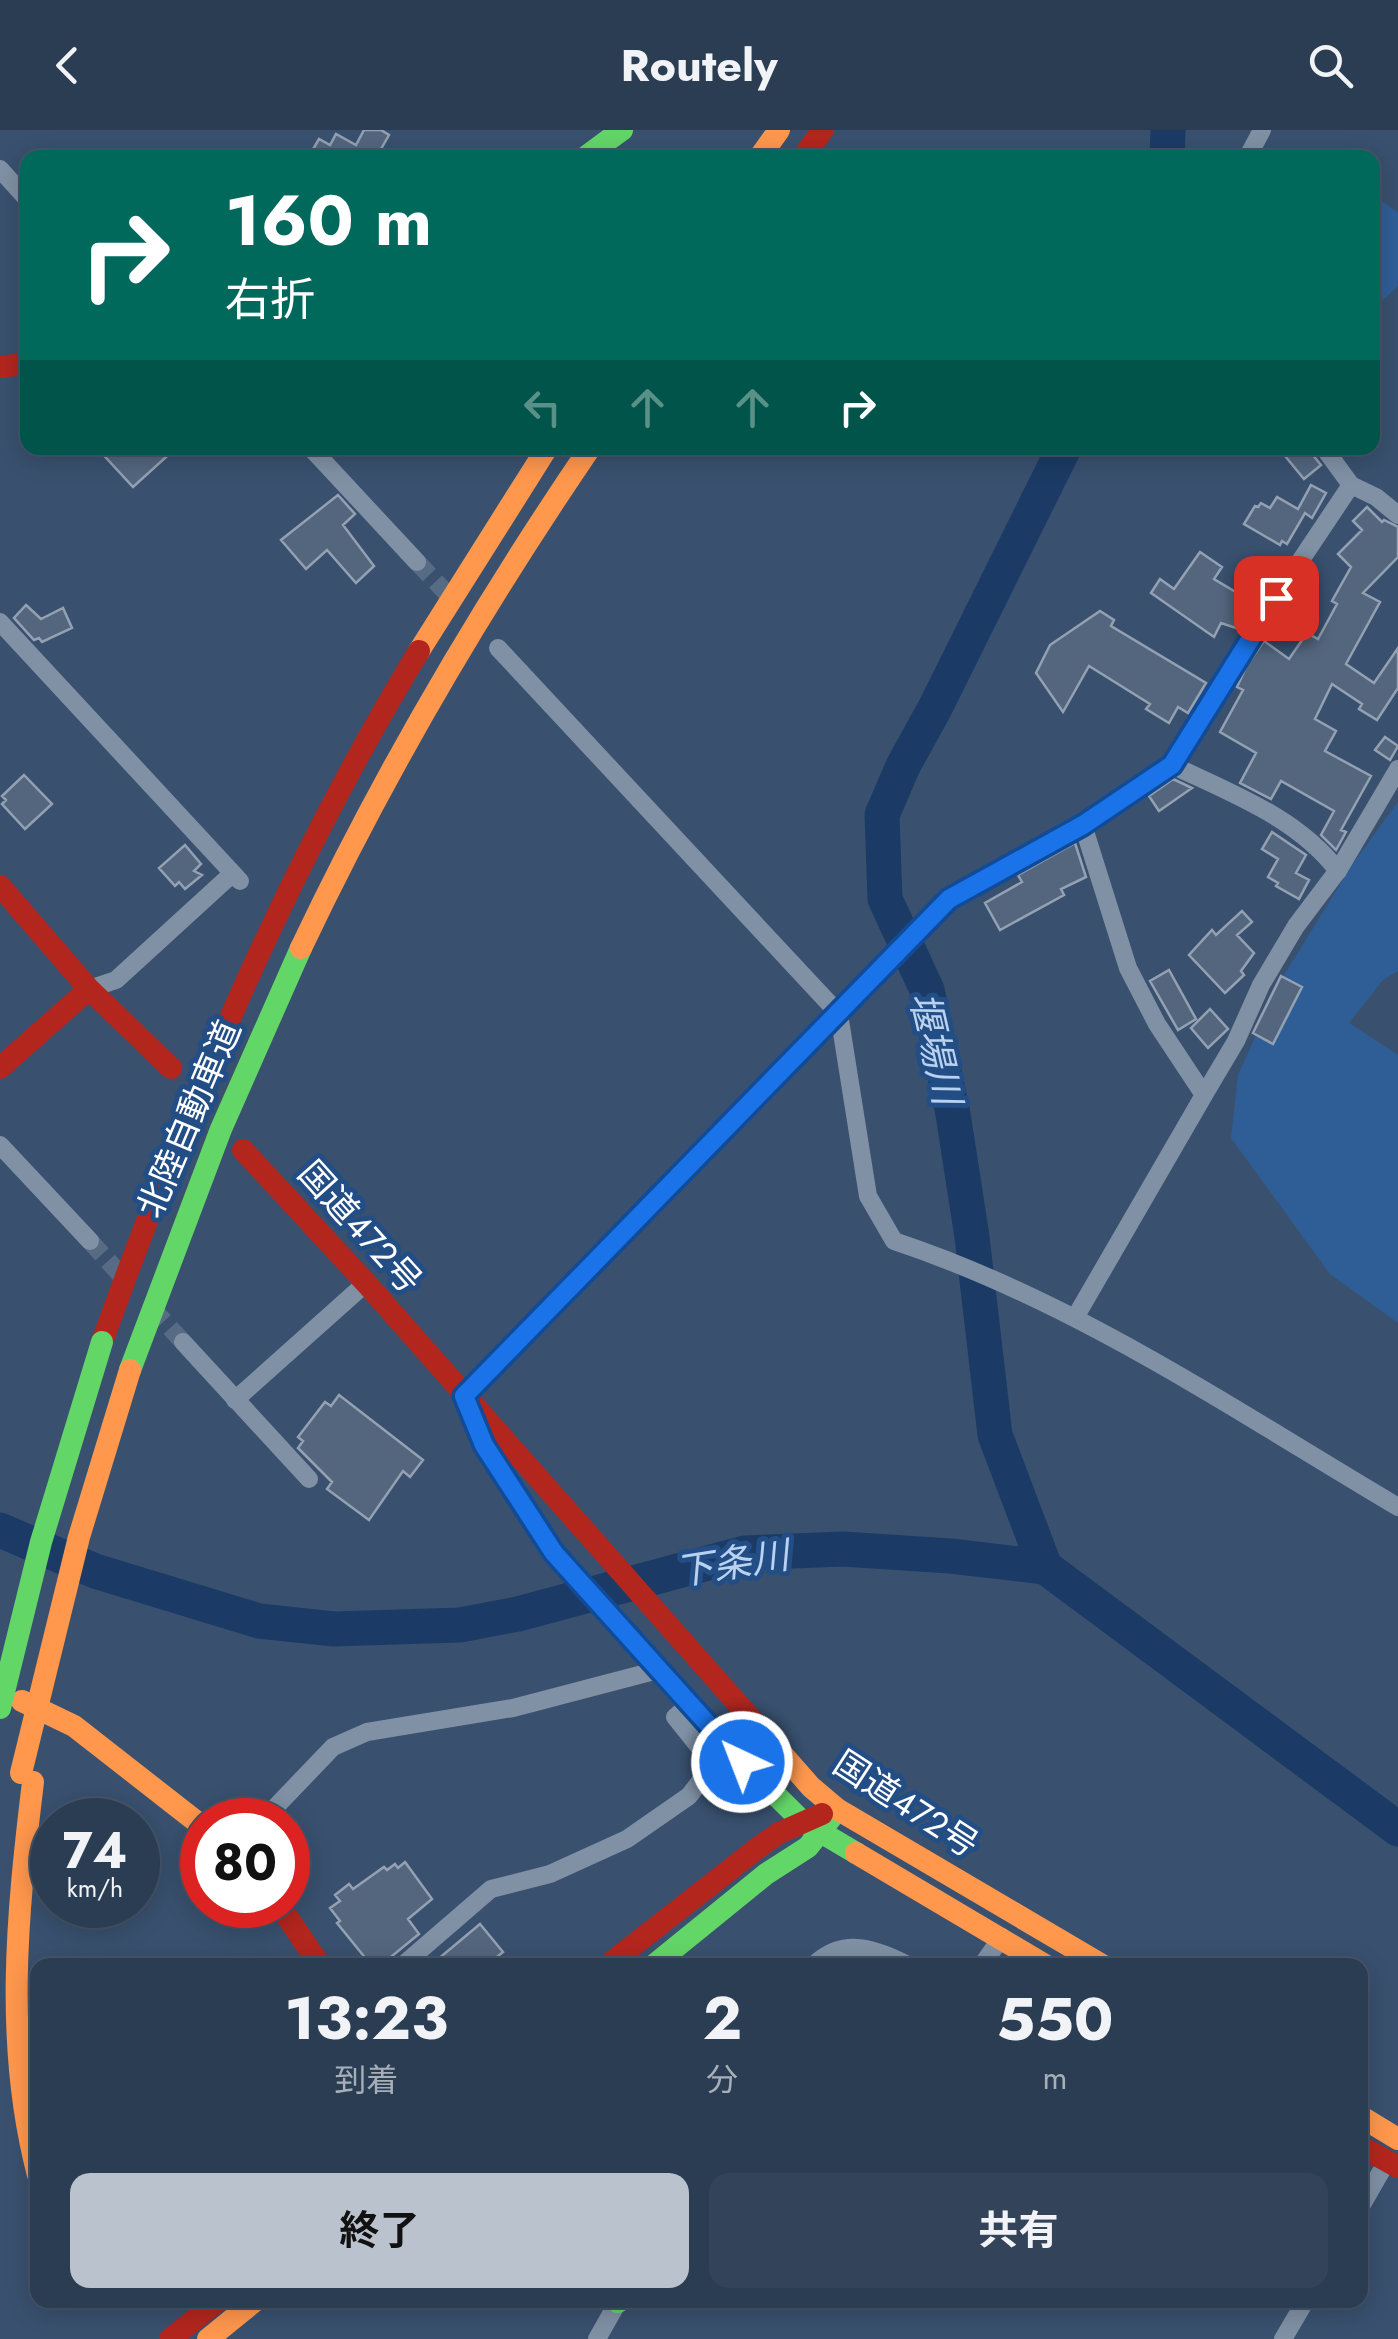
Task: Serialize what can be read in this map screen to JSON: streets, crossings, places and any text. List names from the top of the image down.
{
  "streets": {
    "main road": ["北陸自動車道", "国道472号"]
  },
  "water": ["堰場川", "下条川"],
  "page": {
    "header": "Routely",
    "turn": ["160 m", "右折"],
    "speed": "74 km/h",
    "limit": "80",
    "eta": [
      "13:23",
      "到着",
      "2",
      "分",
      "550",
      "m"
    ],
    "buttons": ["終了", "共有"]
  }
}
